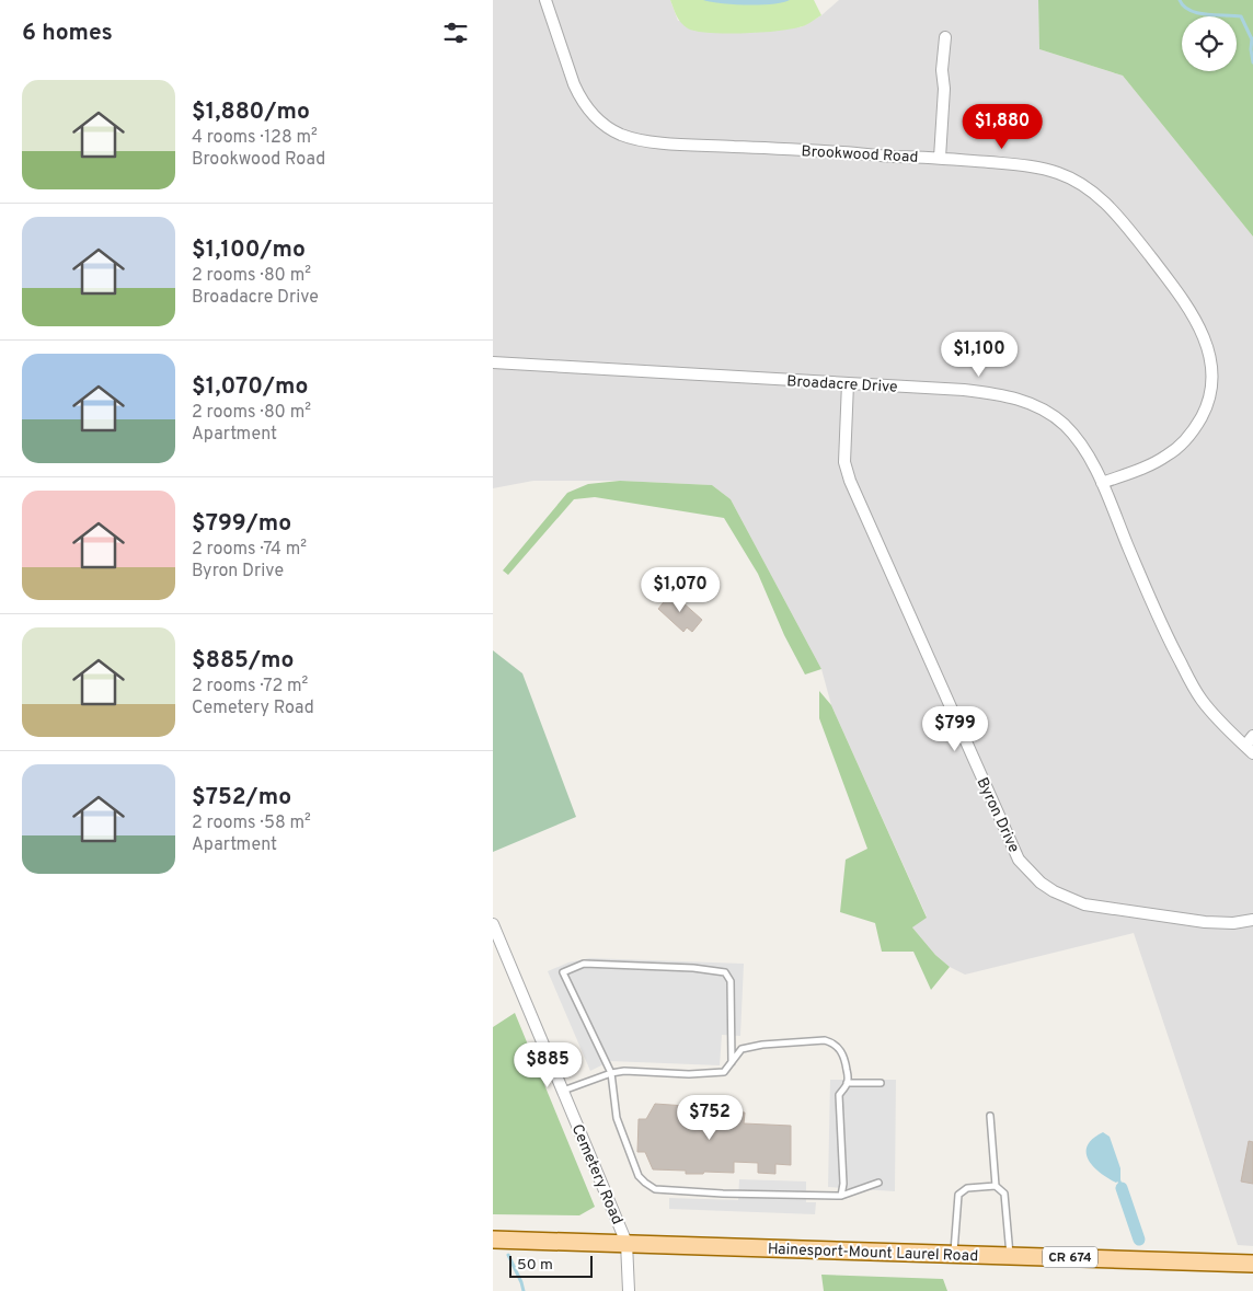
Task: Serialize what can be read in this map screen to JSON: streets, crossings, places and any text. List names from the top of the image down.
{
  "streets": {
    "main road": ["Hainesport-Mount Laurel Road", "CR 674"],
    "street": [
      "Brookwood Road",
      "Broadacre Drive",
      "Byron Drive",
      "Cemetery Road"
    ]
  },
  "crossings": [
    ["Brookwood Road", "Broadacre Drive"],
    ["Broadacre Drive", "Byron Drive"],
    ["Cemetery Road", "Hainesport-Mount Laurel Road"]
  ],
  "scale_bar": "50 m",
  "page": {
    "heading": "6 homes",
    "list": [
      {
        "name": "$1,880/mo",
        "note": "4 rooms · 128 m² · Brookwood Road"
      },
      {
        "name": "$1,100/mo",
        "note": "2 rooms · 80 m² · Broadacre Drive"
      },
      {
        "name": "$1,070/mo",
        "note": "2 rooms · 80 m² · Apartment"
      },
      {
        "name": "$799/mo",
        "note": "2 rooms · 74 m² · Byron Drive"
      },
      {
        "name": "$885/mo",
        "note": "2 rooms · 72 m² · Cemetery Road"
      },
      {
        "name": "$752/mo",
        "note": "2 rooms · 58 m² · Apartment"
      }
    ],
    "price": [
      "$1,880",
      "$1,100",
      "$1,070",
      "$799",
      "$885",
      "$752"
    ],
    "scale": "50 m"
  }
}
